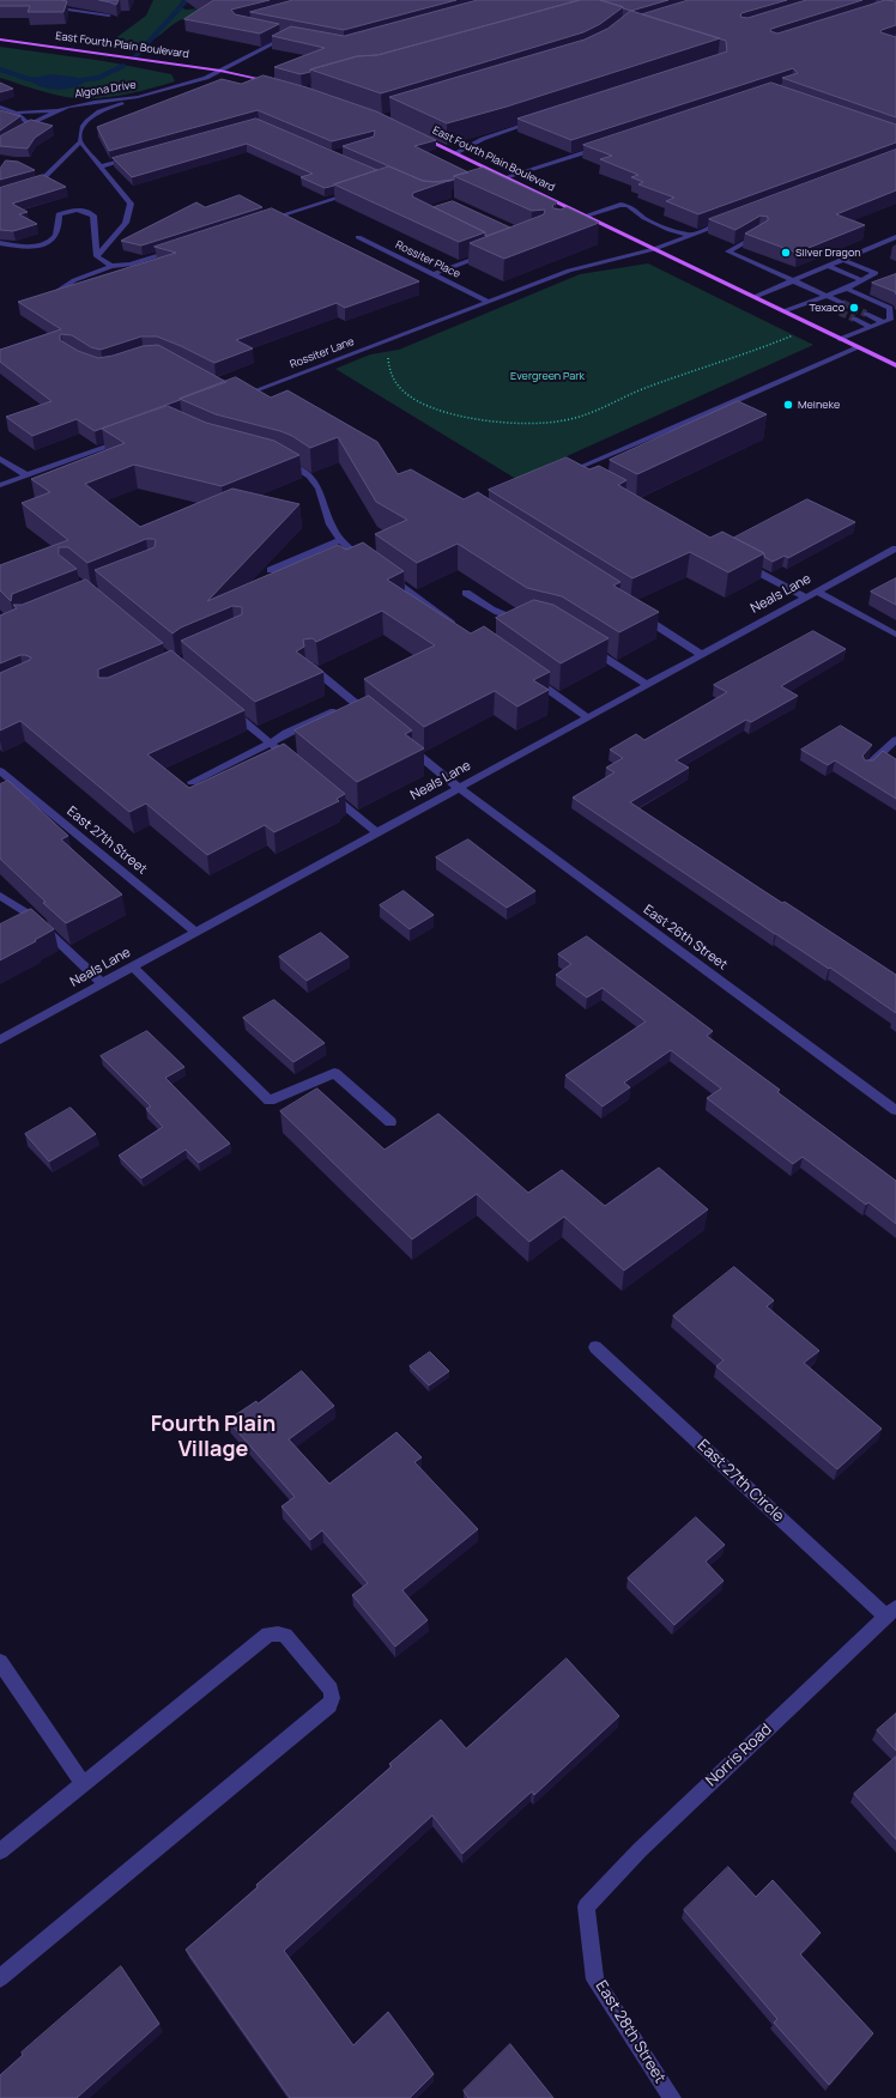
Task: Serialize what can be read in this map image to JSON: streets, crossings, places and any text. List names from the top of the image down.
{
  "streets": {
    "main road": ["East Fourth Plain Boulevard"],
    "street": [
      "Algona Drive",
      "Rossiter Place",
      "Rossiter Lane",
      "Neals Lane",
      "East 27th Street",
      "East 26th Street",
      "East 27th Circle",
      "Norris Road",
      "East 28th Street"
    ]
  },
  "crossings": [
    ["East Fourth Plain Boulevard", "Algona Drive"],
    ["East Fourth Plain Boulevard", "Rossiter Lane"],
    ["Rossiter Place", "Rossiter Lane"],
    ["Neals Lane", "East 27th Street"],
    ["Neals Lane", "East 26th Street"],
    ["East 27th Circle", "Norris Road"],
    ["Norris Road", "East 28th Street"]
  ],
  "districts": ["Fourth Plain Village"],
  "parks": ["Evergreen Park"],
  "places": ["Silver Dragon", "Texaco", "Meineke"]
}
